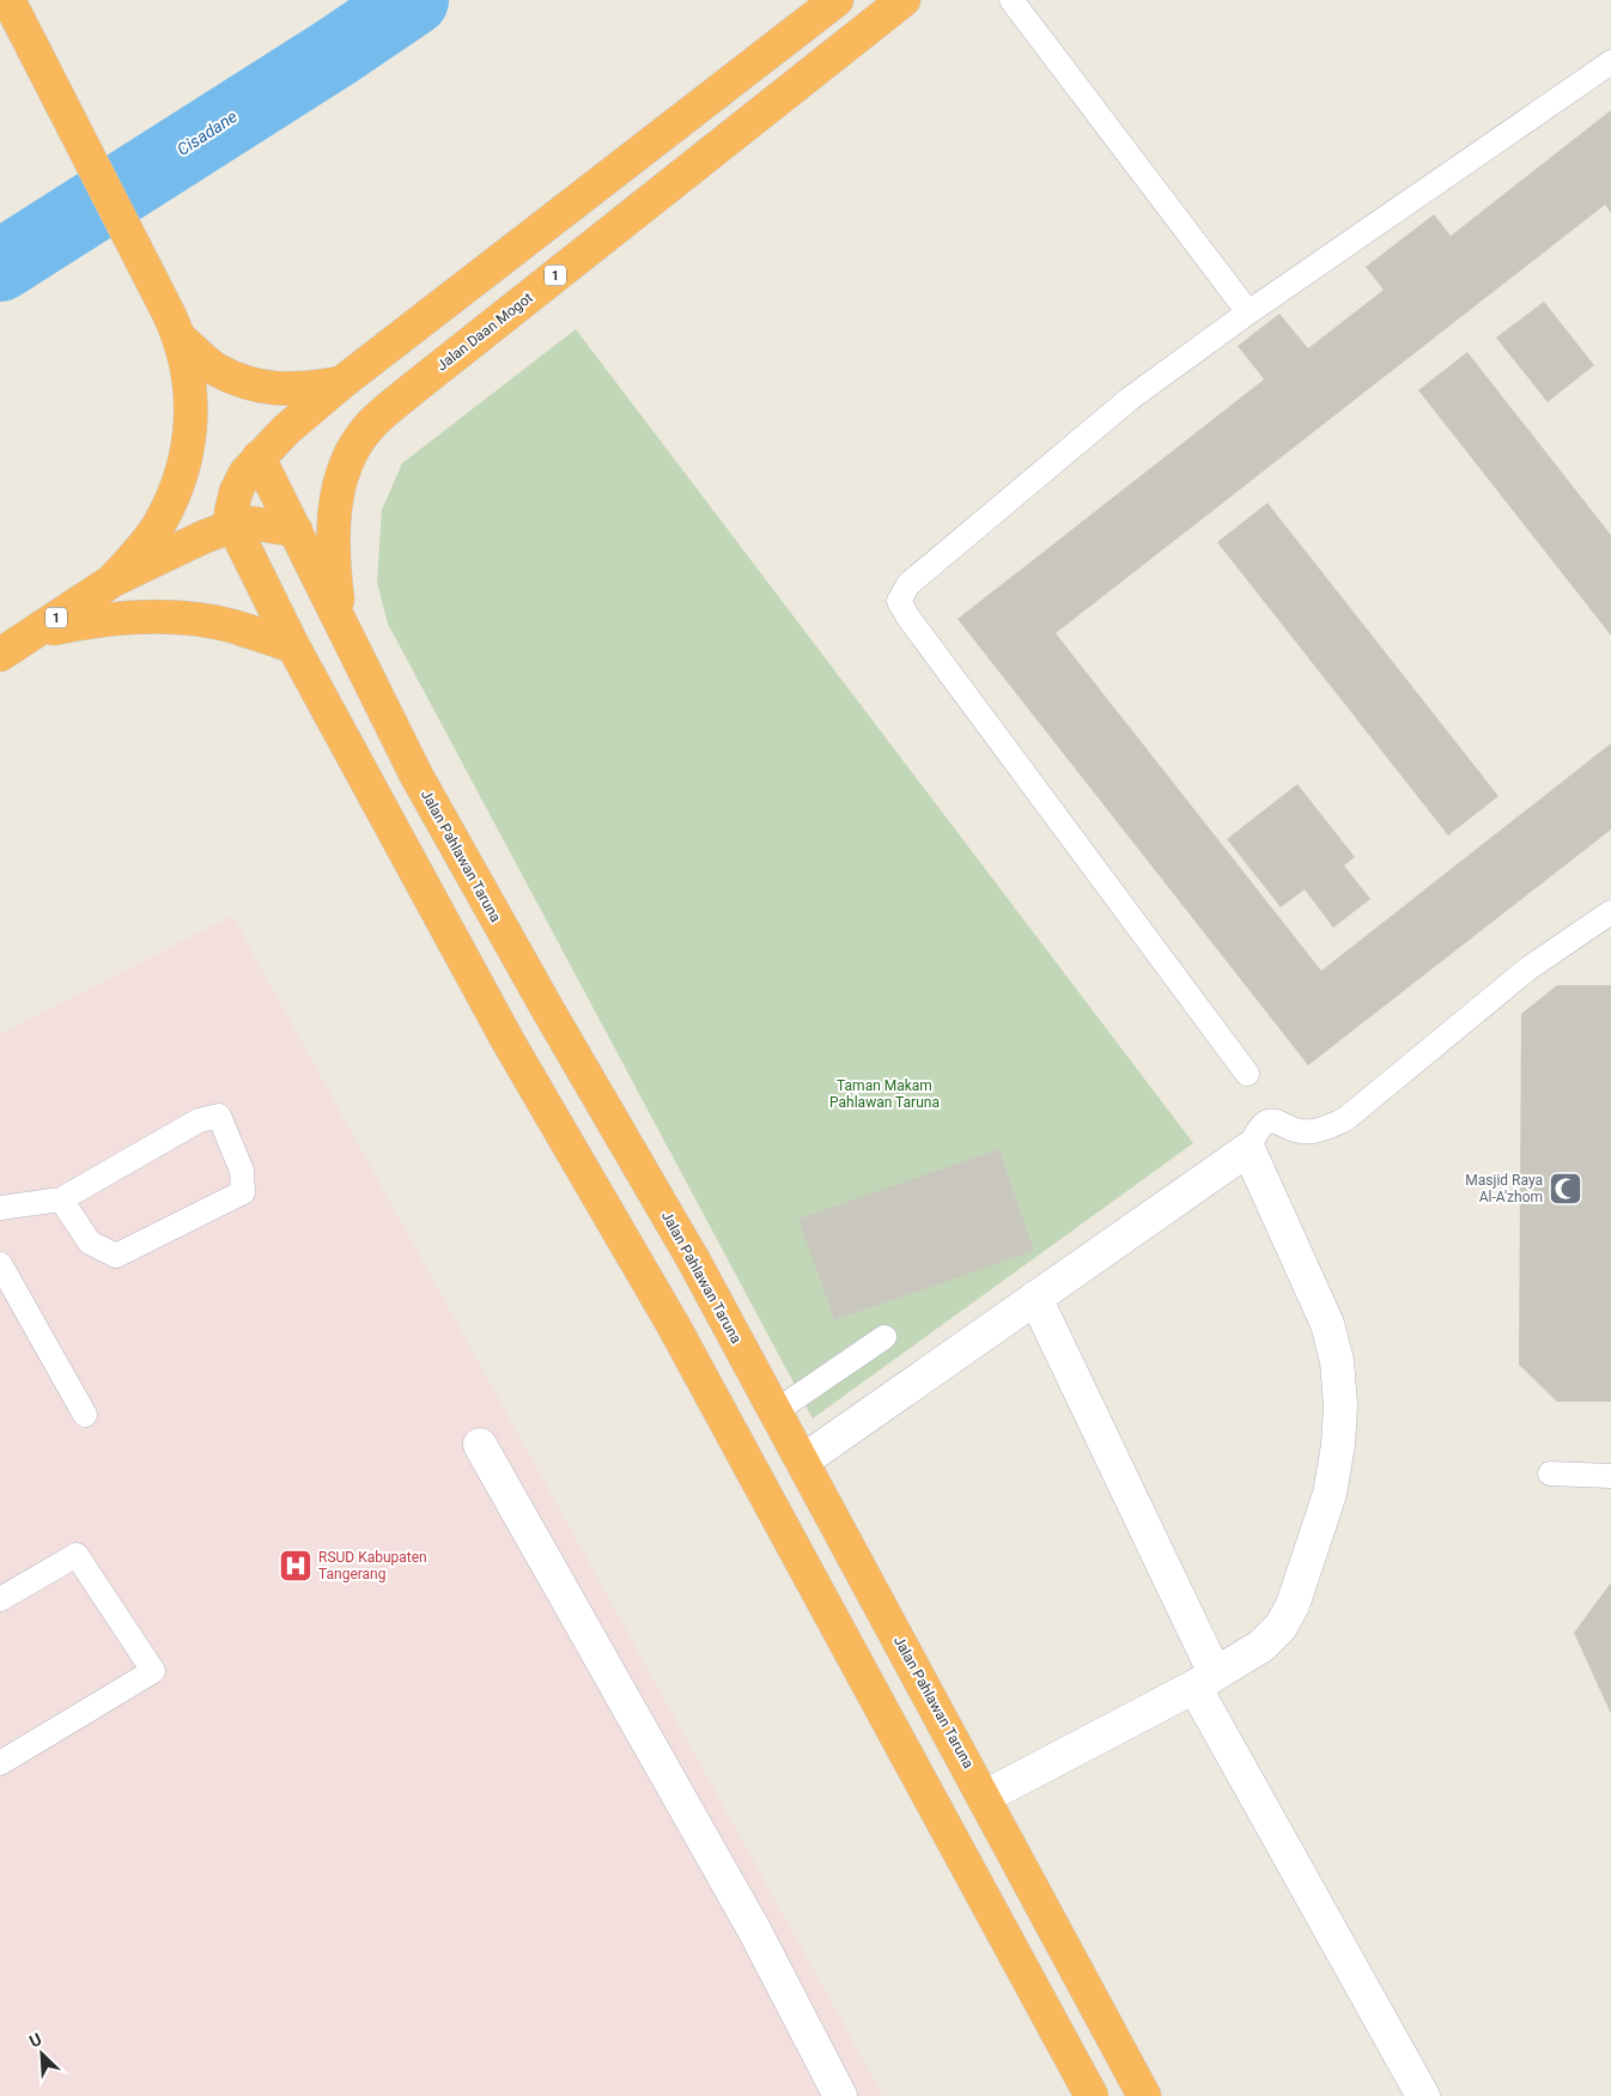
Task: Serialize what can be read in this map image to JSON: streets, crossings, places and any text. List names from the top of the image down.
{
  "streets": {
    "highway": ["1", "Jalan Daan Mogot", "Jalan Pahlawan Taruna"]
  },
  "crossings": [
    ["1", "Jalan Pahlawan Taruna"],
    ["Jalan Daan Mogot", "Jalan Pahlawan Taruna"]
  ],
  "water": ["Cisadane"],
  "parks": ["Taman Makam Pahlawan Taruna"],
  "places": {
    "mosque": ["Masjid Raya Al-A'zhom"],
    "hospital": ["RSUD Kabupaten Tangerang"]
  },
  "north": "top left"
}
